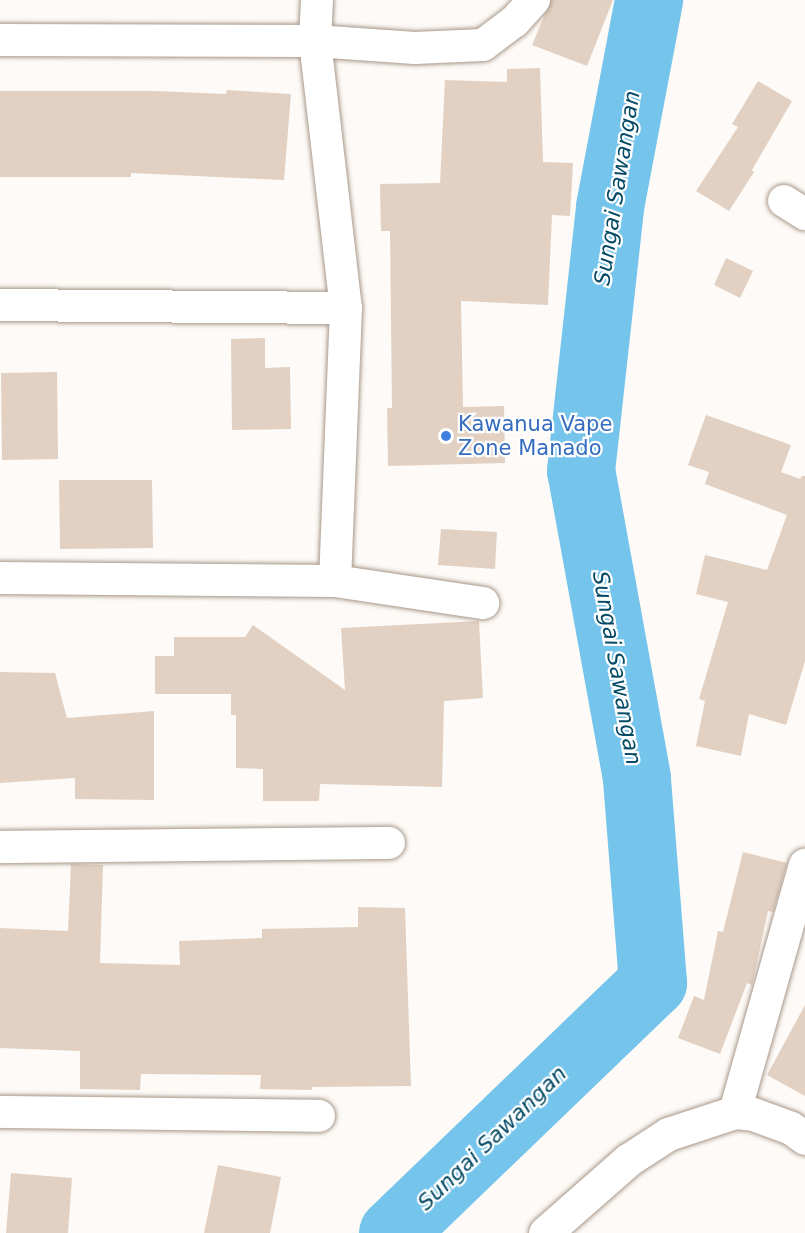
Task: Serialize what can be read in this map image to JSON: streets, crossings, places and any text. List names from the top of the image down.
{
  "water": ["Sungai Sawangan"],
  "places": ["Kawanua Vape Zone Manado"]
}
